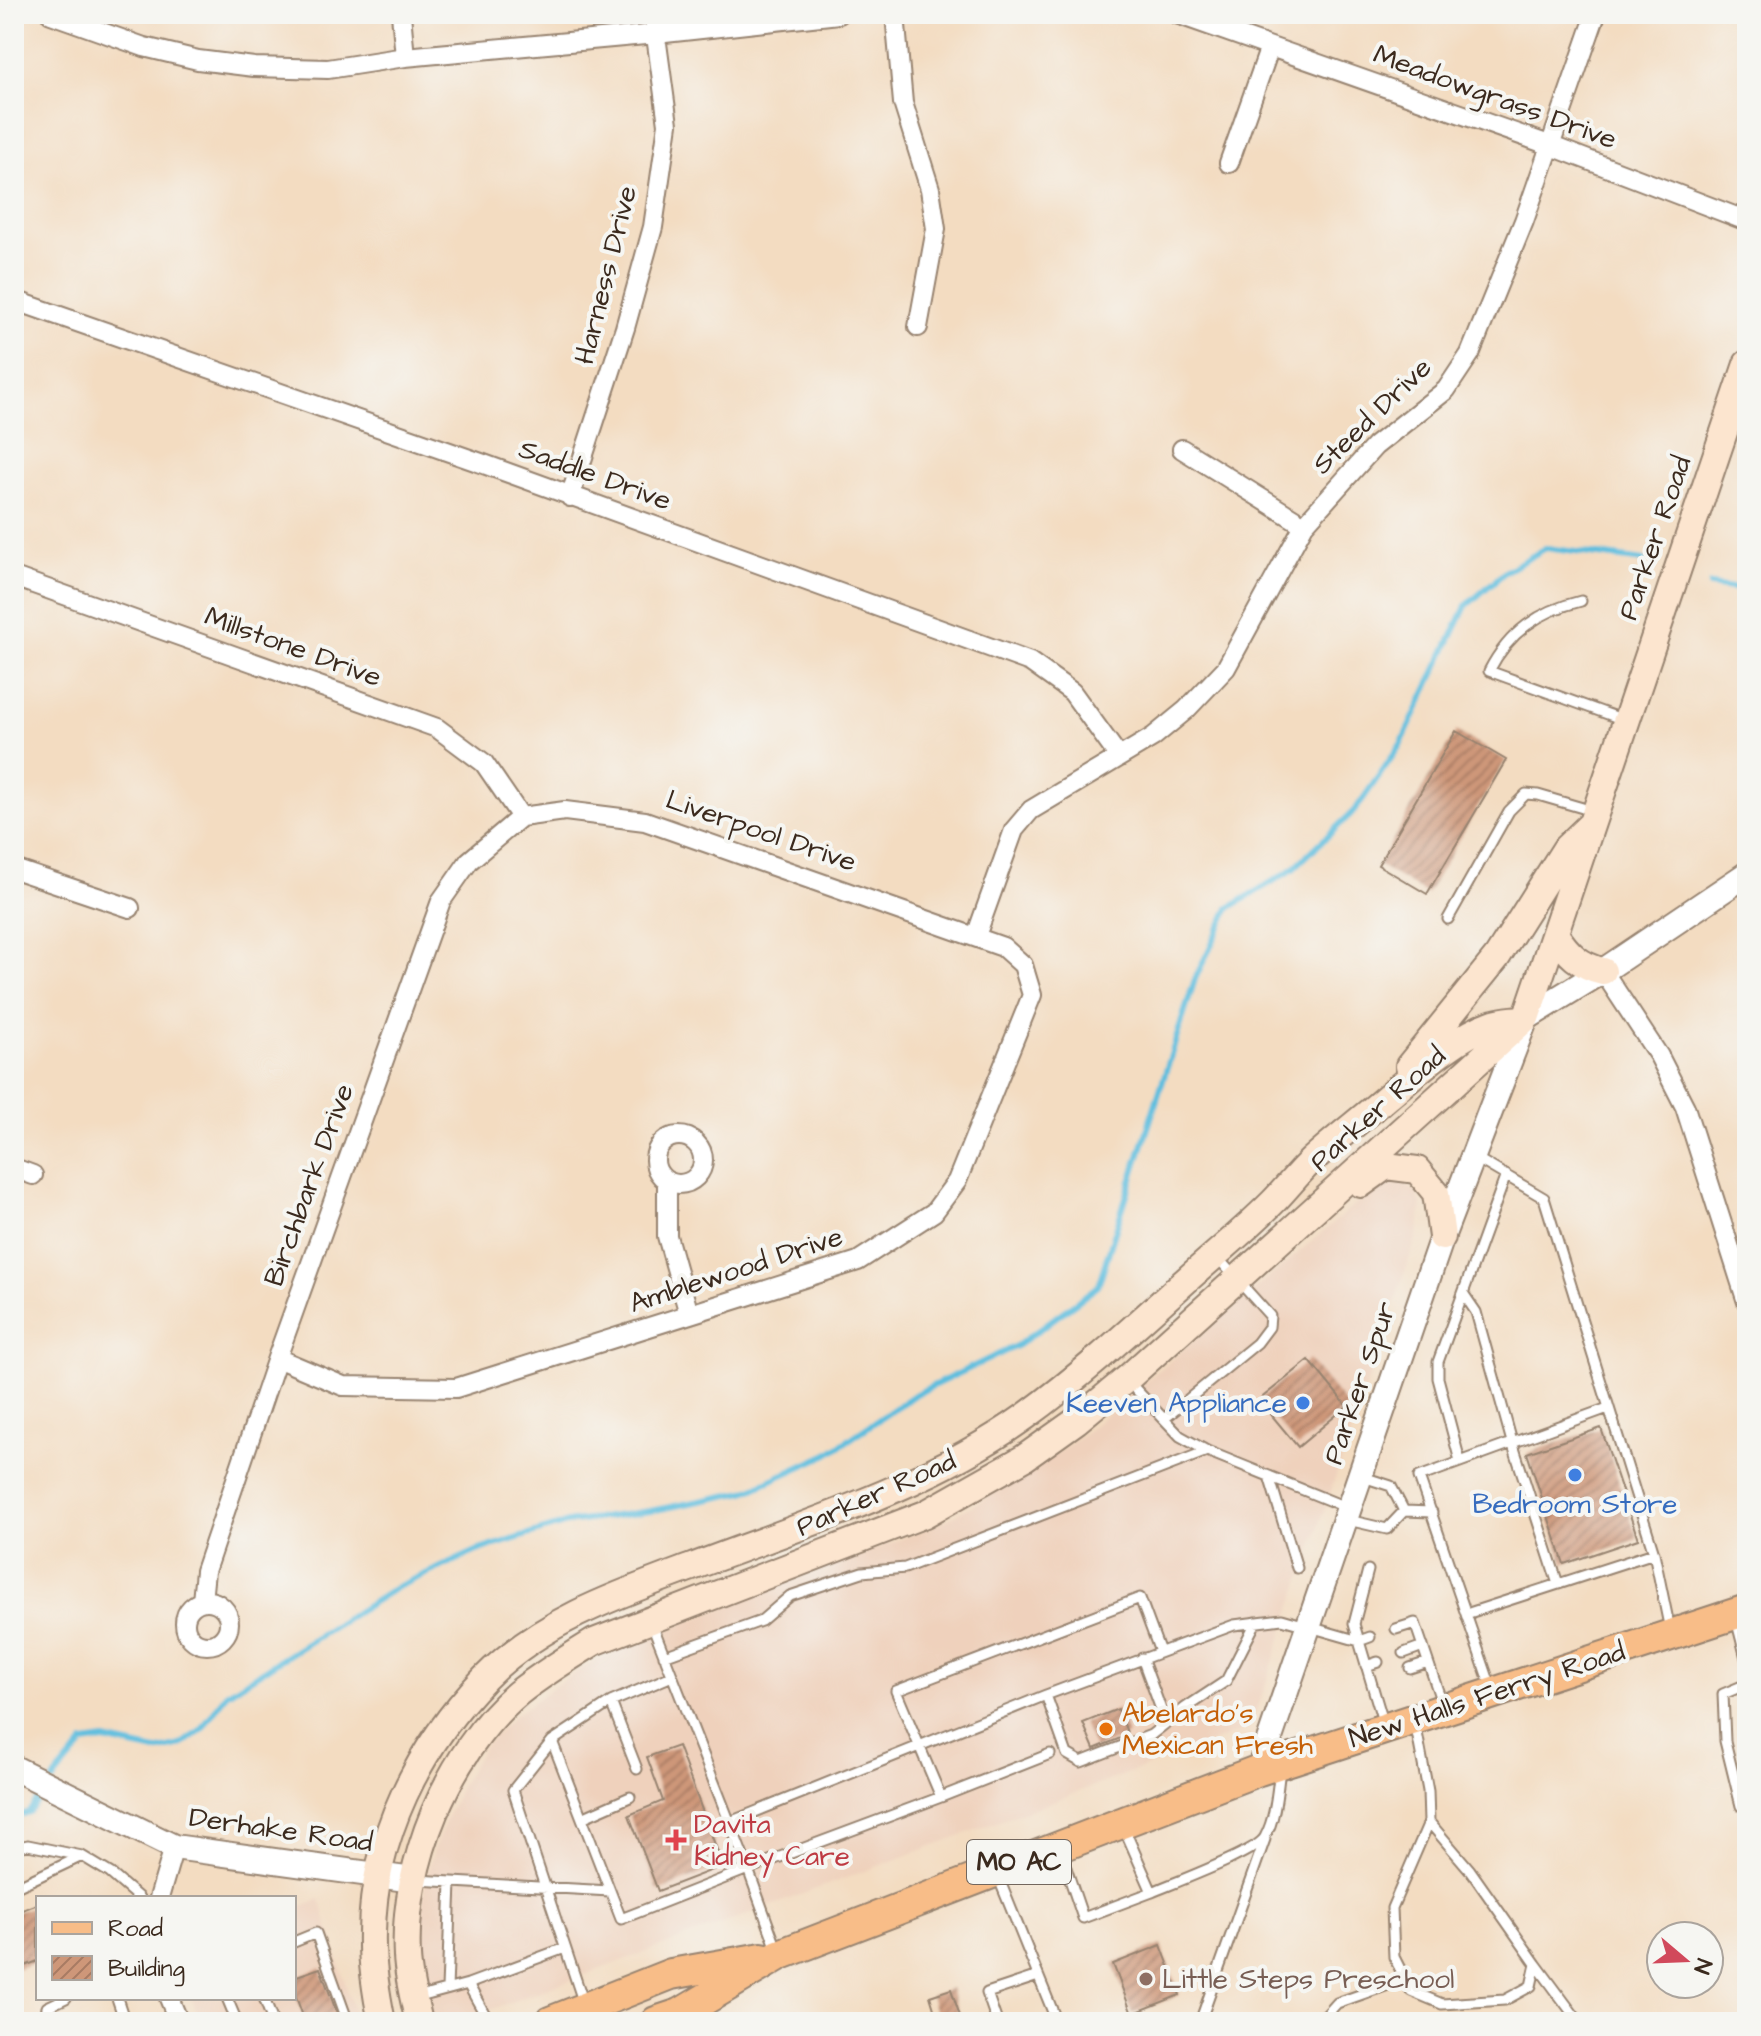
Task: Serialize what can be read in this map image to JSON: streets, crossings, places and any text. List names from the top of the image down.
{
  "streets": {
    "main road": ["Parker Road", "New Halls Ferry Road", "MO AC"],
    "street": [
      "Meadowgrass Drive",
      "Harness Drive",
      "Steed Drive",
      "Saddle Drive",
      "Millstone Drive",
      "Liverpool Drive",
      "Birchbark Drive",
      "Amblewood Drive",
      "Parker Spur",
      "Derhake Road"
    ]
  },
  "crossings": [
    ["Meadowgrass Drive", "Steed Drive"],
    ["Harness Drive", "Saddle Drive"],
    ["Steed Drive", "Saddle Drive"],
    ["Steed Drive", "Liverpool Drive"],
    ["Steed Drive", "Amblewood Drive"],
    ["Parker Road", "Parker Spur"],
    ["Parker Road", "Derhake Road"],
    ["Millstone Drive", "Liverpool Drive"],
    ["Millstone Drive", "Birchbark Drive"],
    ["Liverpool Drive", "Birchbark Drive"],
    ["Liverpool Drive", "Amblewood Drive"],
    ["Birchbark Drive", "Amblewood Drive"],
    ["Parker Spur", "New Halls Ferry Road"]
  ],
  "places": {
    "other": [
      "Keeven Appliance",
      "Bedroom Store",
      "Abelardo’s Mexican Fresh",
      "Little Steps Preschool"
    ],
    "health": ["Davita Kidney Care"]
  },
  "legend": ["Road", "Building"],
  "north": "right"
}
